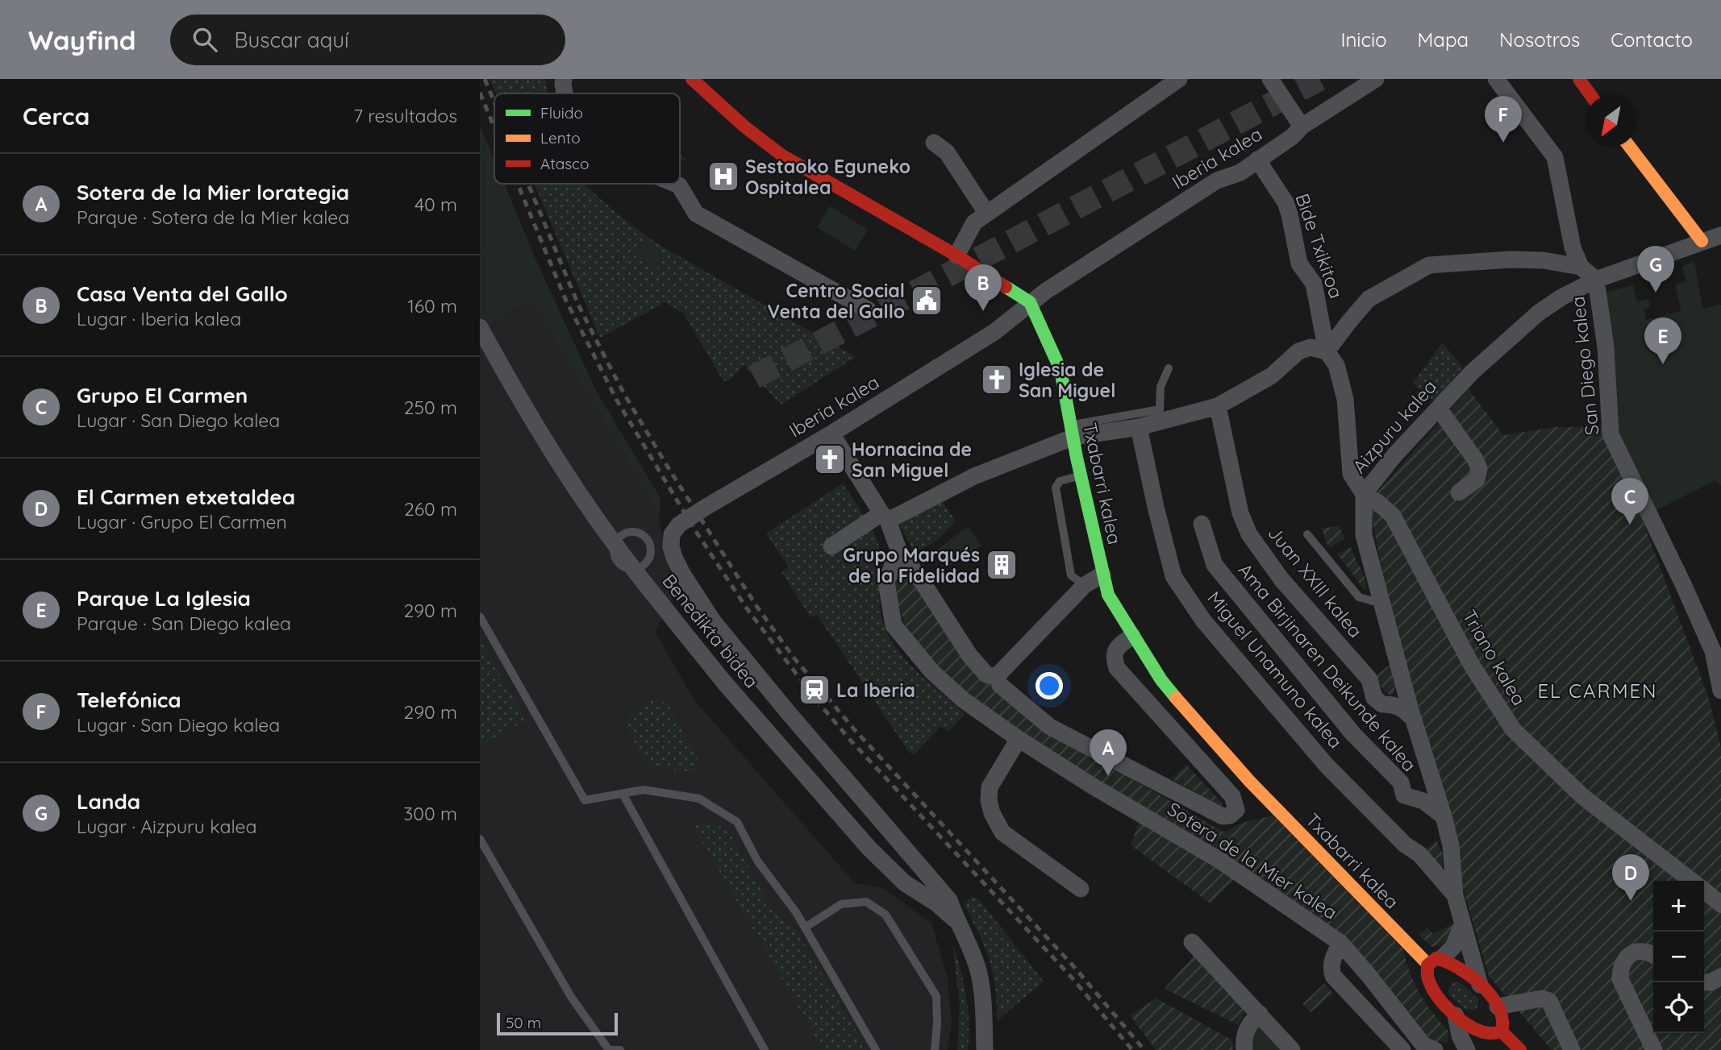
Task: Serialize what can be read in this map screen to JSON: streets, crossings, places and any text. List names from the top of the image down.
{
  "streets": {
    "street": [
      "Iberia kalea",
      "Bide Txikitoa",
      "San Diego kalea",
      "Aizpuru kalea",
      "Txabarri kalea",
      "Juan XXIII kalea",
      "Benedikta bidea",
      "Triano kalea",
      "Ama Birjinaren Deikunde kalea",
      "Miguel Unamuno kalea",
      "Sotera de la Mier kalea"
    ]
  },
  "crossings": [
    ["Iberia kalea", "Bide Txikitoa"],
    ["Iberia kalea", "Txabarri kalea"],
    ["Bide Txikitoa", "Aizpuru kalea"],
    ["Bide Txikitoa", "Triano kalea"],
    ["San Diego kalea", "Aizpuru kalea"],
    ["Aizpuru kalea", "Txabarri kalea"],
    ["Aizpuru kalea", "Juan XXIII kalea"],
    ["Aizpuru kalea", "Triano kalea"],
    ["Aizpuru kalea", "Ama Birjinaren Deikunde kalea"],
    ["Aizpuru kalea", "Miguel Unamuno kalea"]
  ],
  "districts": ["EL CARMEN"],
  "places": {
    "hospital": ["Sestaoko Eguneko Ospitalea"],
    "public building": ["Centro Social Venta del Gallo"],
    "church": ["Iglesia de San Miguel", "Hornacina de San Miguel"],
    "building": ["Grupo Marqués de la Fidelidad"],
    "station": ["La Iberia"]
  },
  "legend": ["Fluido", "Lento", "Atasco"],
  "scale_bar": "50 m",
  "north": "bottom left",
  "page": {
    "header": "Wayfind",
    "search": "Buscar aquí",
    "nav": [
      "Inicio",
      "Mapa",
      "Nosotros",
      "Contacto"
    ],
    "heading": ["Cerca", "7 resultados"],
    "pins": [
      "F",
      "G",
      "B",
      "E",
      "C",
      "A",
      "D"
    ],
    "list": [
      {
        "mark": "A",
        "name": "Sotera de la Mier lorategia",
        "note": "Parque · Sotera de la Mier kalea",
        "value": "40 m"
      },
      {
        "mark": "B",
        "name": "Casa Venta del Gallo",
        "note": "Lugar · Iberia kalea",
        "value": "160 m"
      },
      {
        "mark": "C",
        "name": "Grupo El Carmen",
        "note": "Lugar · San Diego kalea",
        "value": "250 m"
      },
      {
        "mark": "D",
        "name": "El Carmen etxetaldea",
        "note": "Lugar · Grupo El Carmen",
        "value": "260 m"
      },
      {
        "mark": "E",
        "name": "Parque La Iglesia",
        "note": "Parque · San Diego kalea",
        "value": "290 m"
      },
      {
        "mark": "F",
        "name": "Telefónica",
        "note": "Lugar · San Diego kalea",
        "value": "290 m"
      },
      {
        "mark": "G",
        "name": "Landa",
        "note": "Lugar · Aizpuru kalea",
        "value": "300 m"
      }
    ],
    "map_buttons": ["+", "−"],
    "scale": "50 m"
  }
}
